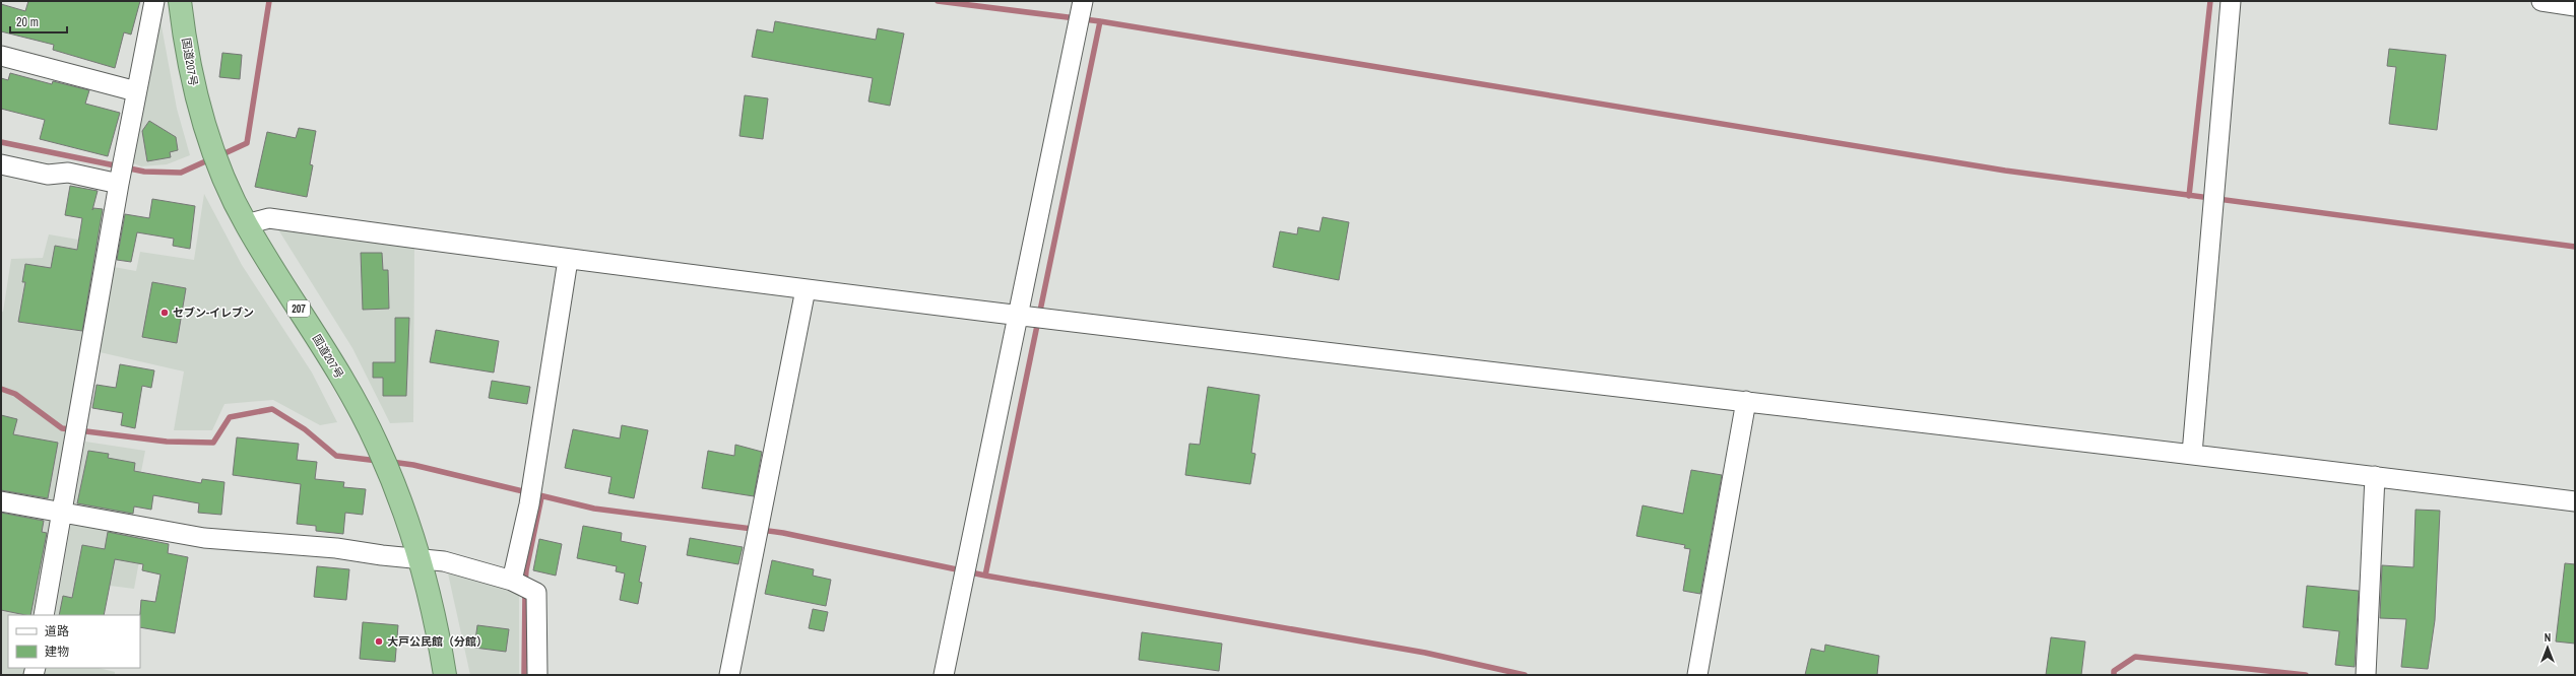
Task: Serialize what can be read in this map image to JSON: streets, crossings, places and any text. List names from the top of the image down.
{
  "streets": {
    "highway": ["国道207号", "207"]
  },
  "places": ["セブン-イレブン", "大戸公民館（分館）"],
  "legend": ["道路", "建物"],
  "scale_bar": "20 m",
  "north": "top"
}
